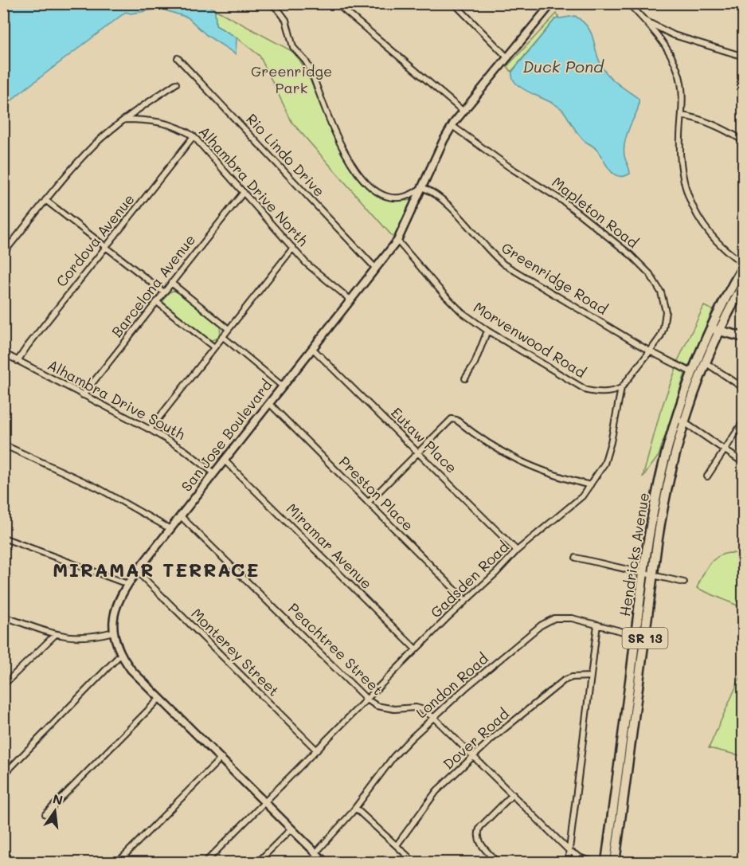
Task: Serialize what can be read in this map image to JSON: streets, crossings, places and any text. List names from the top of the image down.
{
  "streets": {
    "main road": ["Hendricks Avenue", "SR 13"],
    "street": [
      "Rio Lindo Drive",
      "Alhambra Drive North",
      "Mapleton Road",
      "Cordova Avenue",
      "Greenridge Road",
      "Barcelona Avenue",
      "Morvenwood Road",
      "Alhambra Drive South",
      "San Jose Boulevard",
      "Eutaw Place",
      "Preston Place",
      "Miramar Avenue",
      "Gadsden Road",
      "Peachtree Street",
      "Monterey Street",
      "London Road",
      "Dover Road"
    ]
  },
  "crossings": [
    ["Rio Lindo Drive", "San Jose Boulevard"],
    ["Alhambra Drive North", "Cordova Avenue"],
    ["Alhambra Drive North", "Barcelona Avenue"],
    ["Alhambra Drive North", "San Jose Boulevard"],
    ["Mapleton Road", "Greenridge Road"],
    ["Mapleton Road", "San Jose Boulevard"],
    ["Mapleton Road", "Gadsden Road"],
    ["Cordova Avenue", "Alhambra Drive South"],
    ["Greenridge Road", "San Jose Boulevard"],
    ["Greenridge Road", "Hendricks Avenue"],
    ["Greenridge Road", "Gadsden Road"],
    ["Barcelona Avenue", "Alhambra Drive South"],
    ["Morvenwood Road", "San Jose Boulevard"],
    ["Morvenwood Road", "Gadsden Road"],
    ["Alhambra Drive South", "San Jose Boulevard"],
    ["San Jose Boulevard", "Eutaw Place"],
    ["San Jose Boulevard", "Preston Place"],
    ["San Jose Boulevard", "Miramar Avenue"],
    ["San Jose Boulevard", "Gadsden Road"],
    ["San Jose Boulevard", "Peachtree Street"],
    ["San Jose Boulevard", "Monterey Street"],
    ["San Jose Boulevard", "London Road"],
    ["Eutaw Place", "Gadsden Road"],
    ["Preston Place", "Gadsden Road"],
    ["Miramar Avenue", "Gadsden Road"],
    ["Hendricks Avenue", "London Road"],
    ["Gadsden Road", "Peachtree Street"],
    ["Gadsden Road", "Monterey Street"],
    ["Peachtree Street", "London Road"],
    ["Peachtree Street", "Dover Road"]
  ],
  "districts": ["MIRAMAR TERRACE"],
  "water": ["Duck Pond"],
  "parks": ["Greenridge Park"],
  "north": "top"
}
